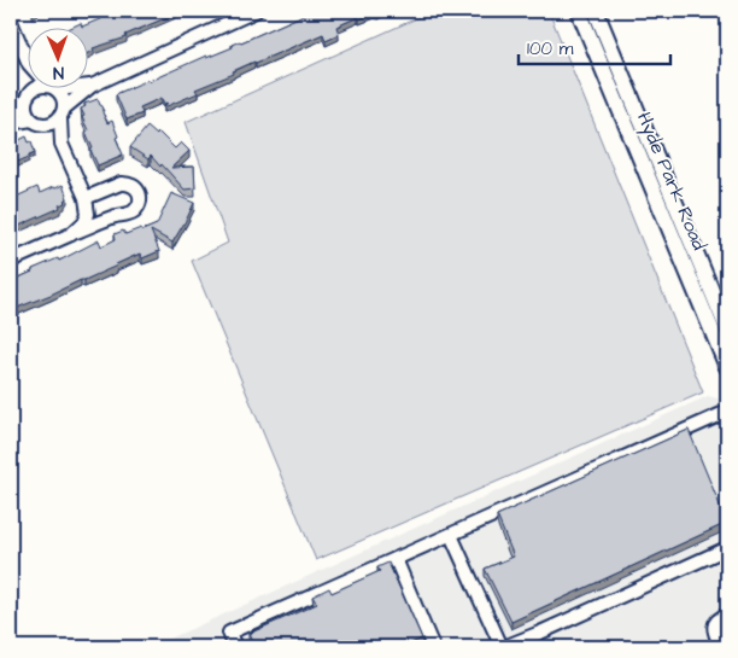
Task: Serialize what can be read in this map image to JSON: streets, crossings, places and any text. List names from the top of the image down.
{
  "streets": {
    "main road": ["Hyde Park Road"]
  },
  "scale_bar": "100 m",
  "north": "bottom"
}
